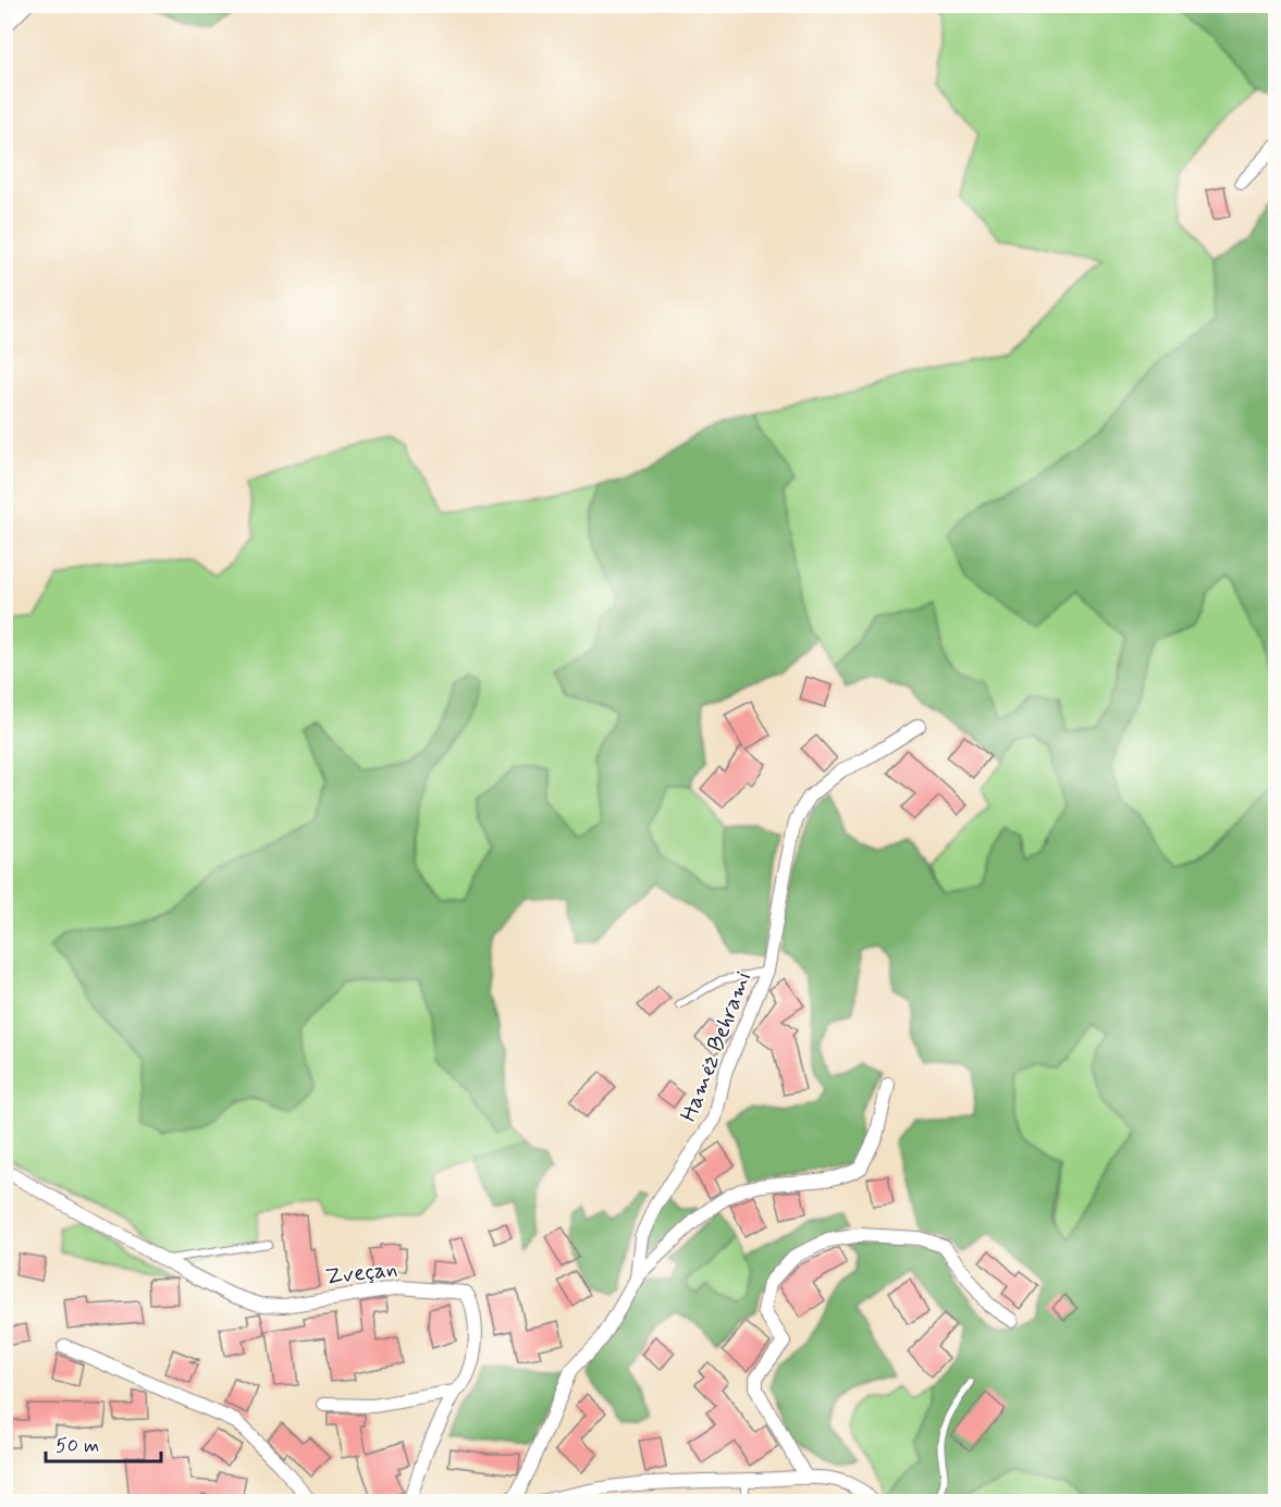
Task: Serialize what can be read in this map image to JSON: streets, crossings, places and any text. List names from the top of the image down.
{
  "streets": {
    "street": ["Hamëz Behrami", "Zveçan"]
  },
  "scale_bar": "50 m"
}
